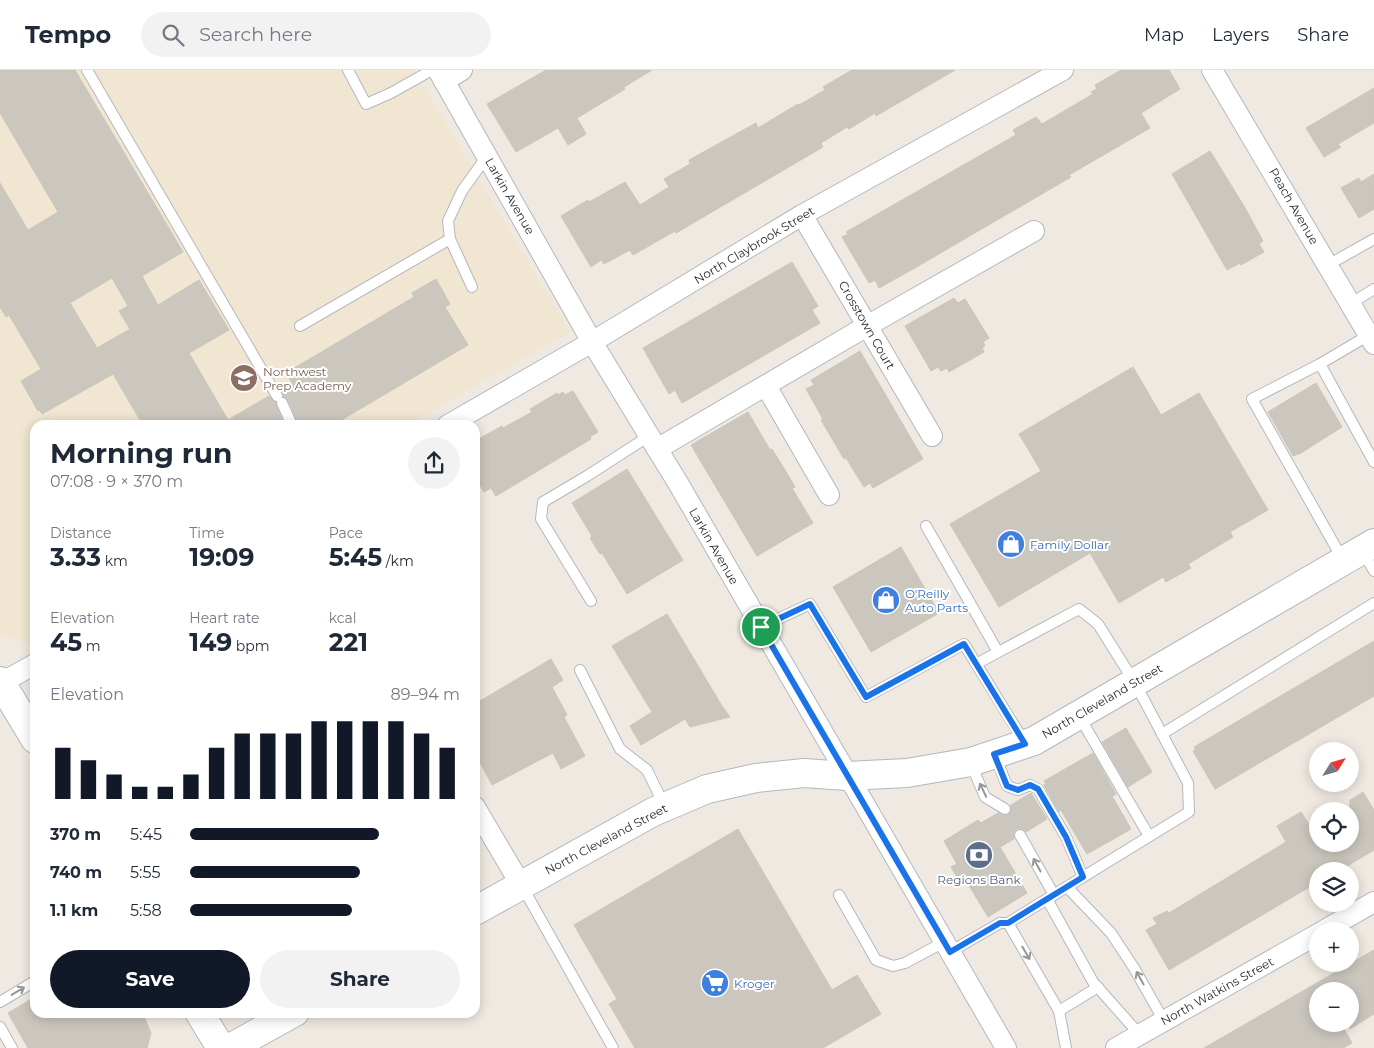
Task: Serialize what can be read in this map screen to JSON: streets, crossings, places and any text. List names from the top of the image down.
{
  "streets": {
    "main road": ["North Cleveland Street"],
    "street": [
      "Larkin Avenue",
      "Peach Avenue",
      "North Claybrook Street",
      "Crosstown Court",
      "North Watkins Street"
    ]
  },
  "crossings": [
    ["Larkin Avenue", "North Claybrook Street"],
    ["Larkin Avenue", "North Cleveland Street"],
    ["North Claybrook Street", "Crosstown Court"]
  ],
  "places": {
    "school or university": ["Northwest Prep Academy"],
    "shop": ["Family Dollar", "O'Reilly Auto Parts"],
    "bank": ["Regions Bank"],
    "supermarket": ["Kroger"]
  },
  "north": "top right",
  "page": {
    "header": "Tempo",
    "search": "Search here",
    "nav": ["Map", "Layers", "Share"],
    "heading": ["Morning run", "07:08 · 9 × 370 m"],
    "stats": [
      ["Distance", "3.33 km"],
      ["Time", "19:09"],
      ["Pace", "5:45 /km"],
      ["Elevation", "45 m"],
      ["Heart rate", "149 bpm"],
      ["kcal", "221"]
    ],
    "chart": ["Elevation", "89–94 m"],
    "map_buttons": ["+", "−"],
    "list": [
      {
        "name": "370 m",
        "note": "5:45"
      },
      {
        "name": "740 m",
        "note": "5:55"
      },
      {
        "name": "1.1 km",
        "note": "5:58"
      }
    ],
    "buttons": ["Save", "Share"]
  }
}
